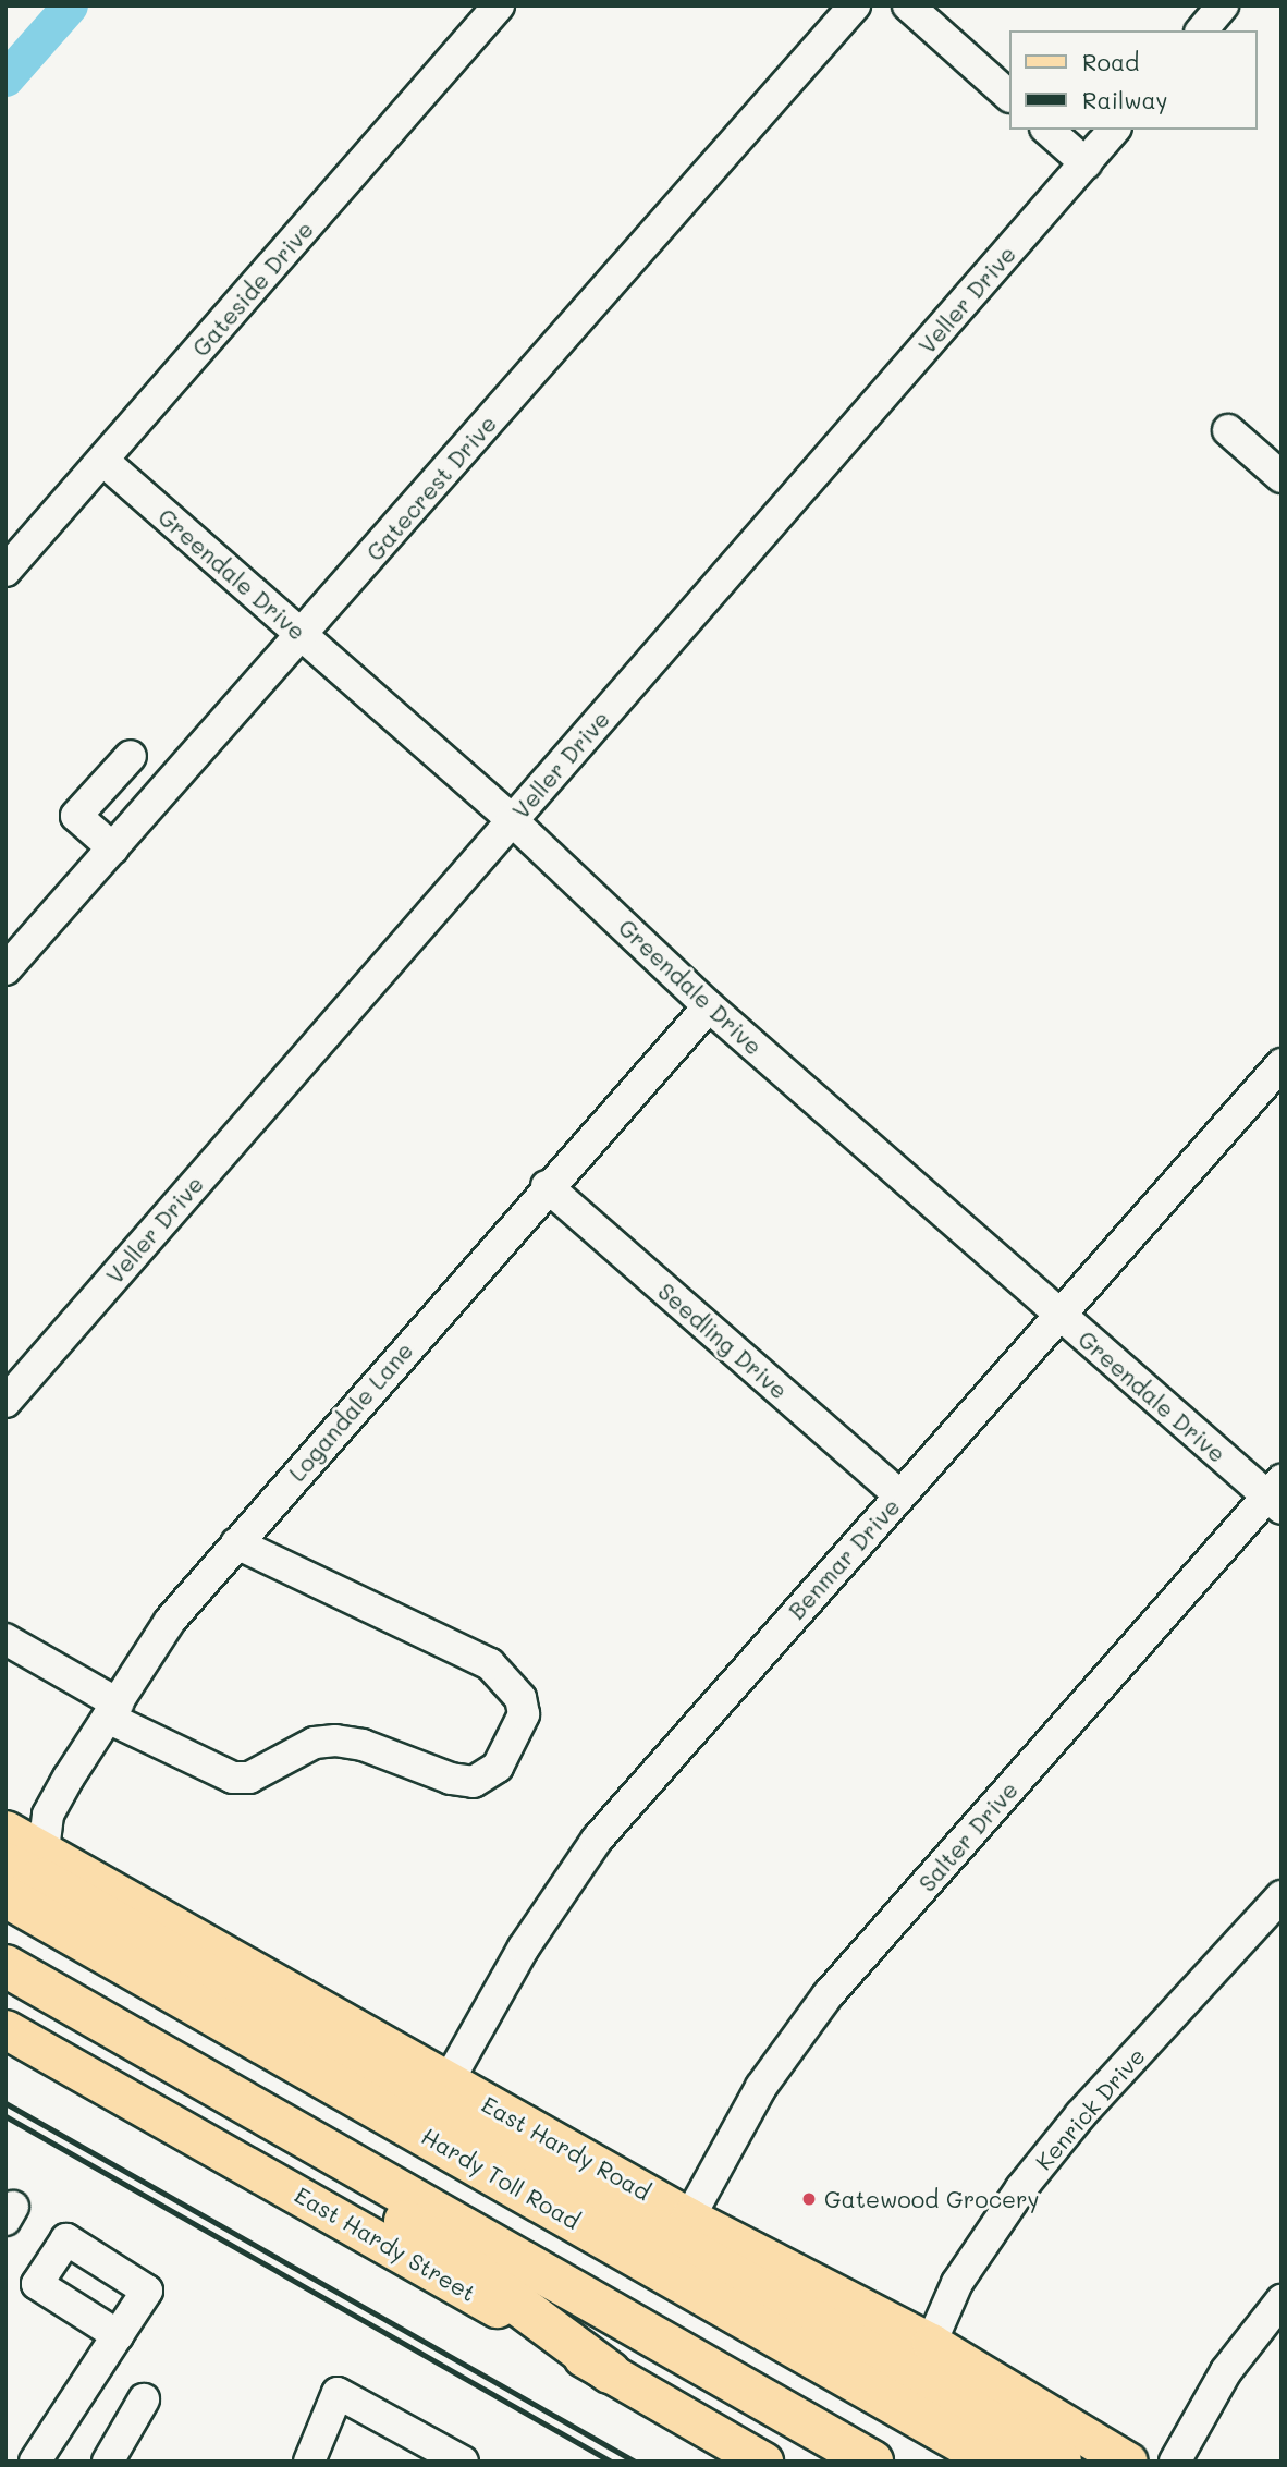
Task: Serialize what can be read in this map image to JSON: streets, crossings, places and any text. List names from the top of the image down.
{
  "streets": {
    "highway": ["Hardy Toll Road"],
    "main road": ["East Hardy Road", "East Hardy Street"],
    "street": [
      "Gateside Drive",
      "Veller Drive",
      "Gatecrest Drive",
      "Greendale Drive",
      "Seedling Drive",
      "Logandale Lane",
      "Benmar Drive",
      "Salter Drive",
      "Kenrick Drive"
    ]
  },
  "crossings": [
    ["Gateside Drive", "Greendale Drive"],
    ["Veller Drive", "Greendale Drive"],
    ["Gatecrest Drive", "Greendale Drive"],
    ["Greendale Drive", "Logandale Lane"],
    ["Greendale Drive", "Benmar Drive"],
    ["Greendale Drive", "Salter Drive"],
    ["Seedling Drive", "Logandale Lane"],
    ["Seedling Drive", "Benmar Drive"],
    ["Logandale Lane", "East Hardy Road"],
    ["Benmar Drive", "East Hardy Road"],
    ["Salter Drive", "East Hardy Road"],
    ["Kenrick Drive", "East Hardy Road"]
  ],
  "places": ["Gatewood Grocery"],
  "legend": ["Road", "Railway"]
}
